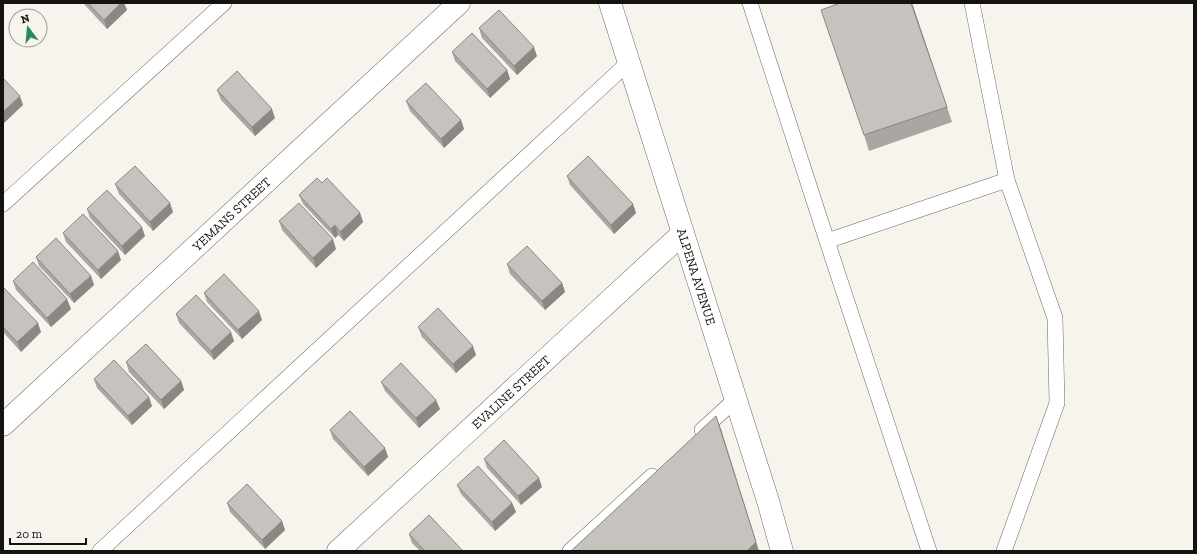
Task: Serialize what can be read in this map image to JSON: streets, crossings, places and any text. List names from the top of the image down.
{
  "streets": {
    "street": ["YEMANS STREET", "ALPENA AVENUE", "EVALINE STREET"]
  },
  "crossings": [
    ["ALPENA AVENUE", "EVALINE STREET"]
  ],
  "scale_bar": "20 m",
  "north": "top"
}
